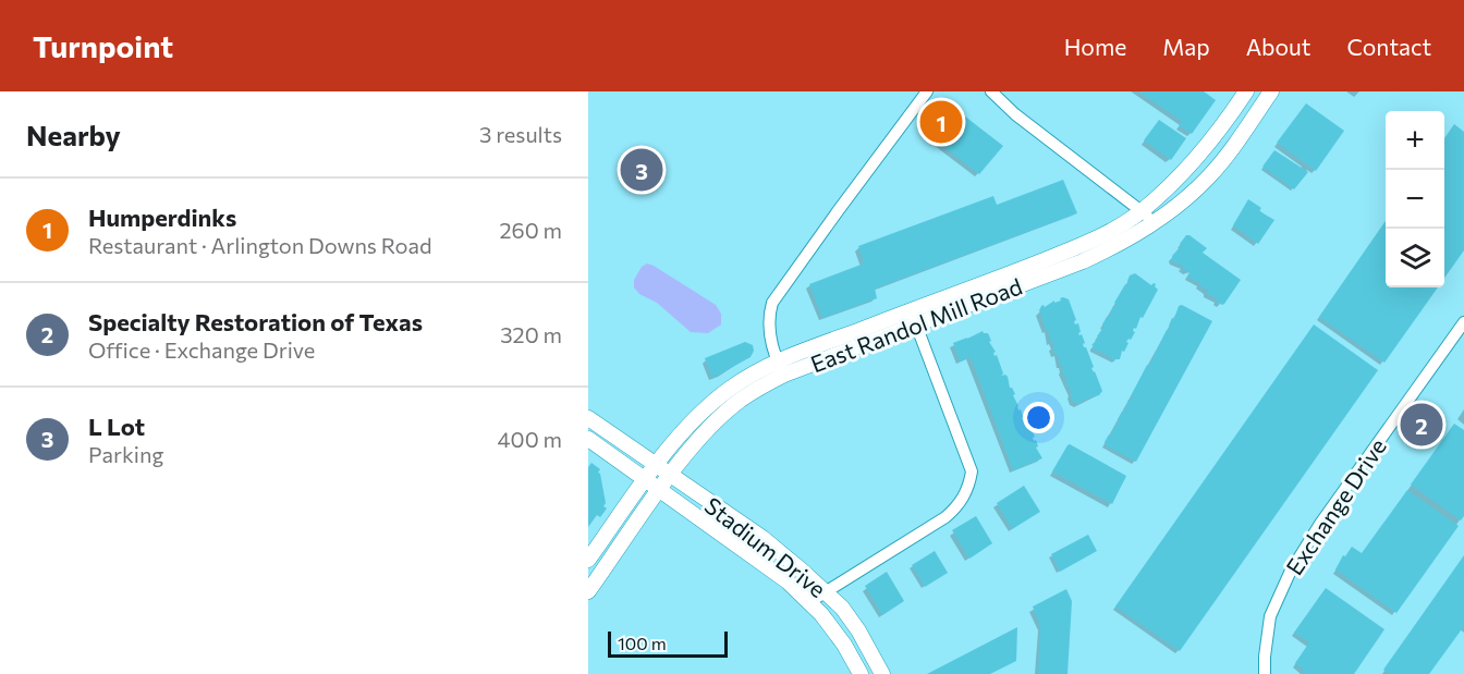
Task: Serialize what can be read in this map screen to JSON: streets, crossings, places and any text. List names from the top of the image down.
{
  "streets": {
    "main road": ["East Randol Mill Road", "Stadium Drive"],
    "street": ["Exchange Drive"]
  },
  "crossings": [
    ["East Randol Mill Road", "Stadium Drive"]
  ],
  "scale_bar": "100 m",
  "page": {
    "header": "Turnpoint",
    "nav": [
      "Home",
      "Map",
      "About",
      "Contact"
    ],
    "heading": ["Nearby", "3 results"],
    "pins": ["1", "3", "2"],
    "map_buttons": ["+", "−"],
    "list": [
      {
        "mark": "1",
        "name": "Humperdinks",
        "note": "Restaurant · Arlington Downs Road",
        "value": "260 m"
      },
      {
        "mark": "2",
        "name": "Specialty Restoration of Texas",
        "note": "Office · Exchange Drive",
        "value": "320 m"
      },
      {
        "mark": "3",
        "name": "L Lot",
        "note": "Parking",
        "value": "400 m"
      }
    ],
    "scale": "100 m"
  }
}
